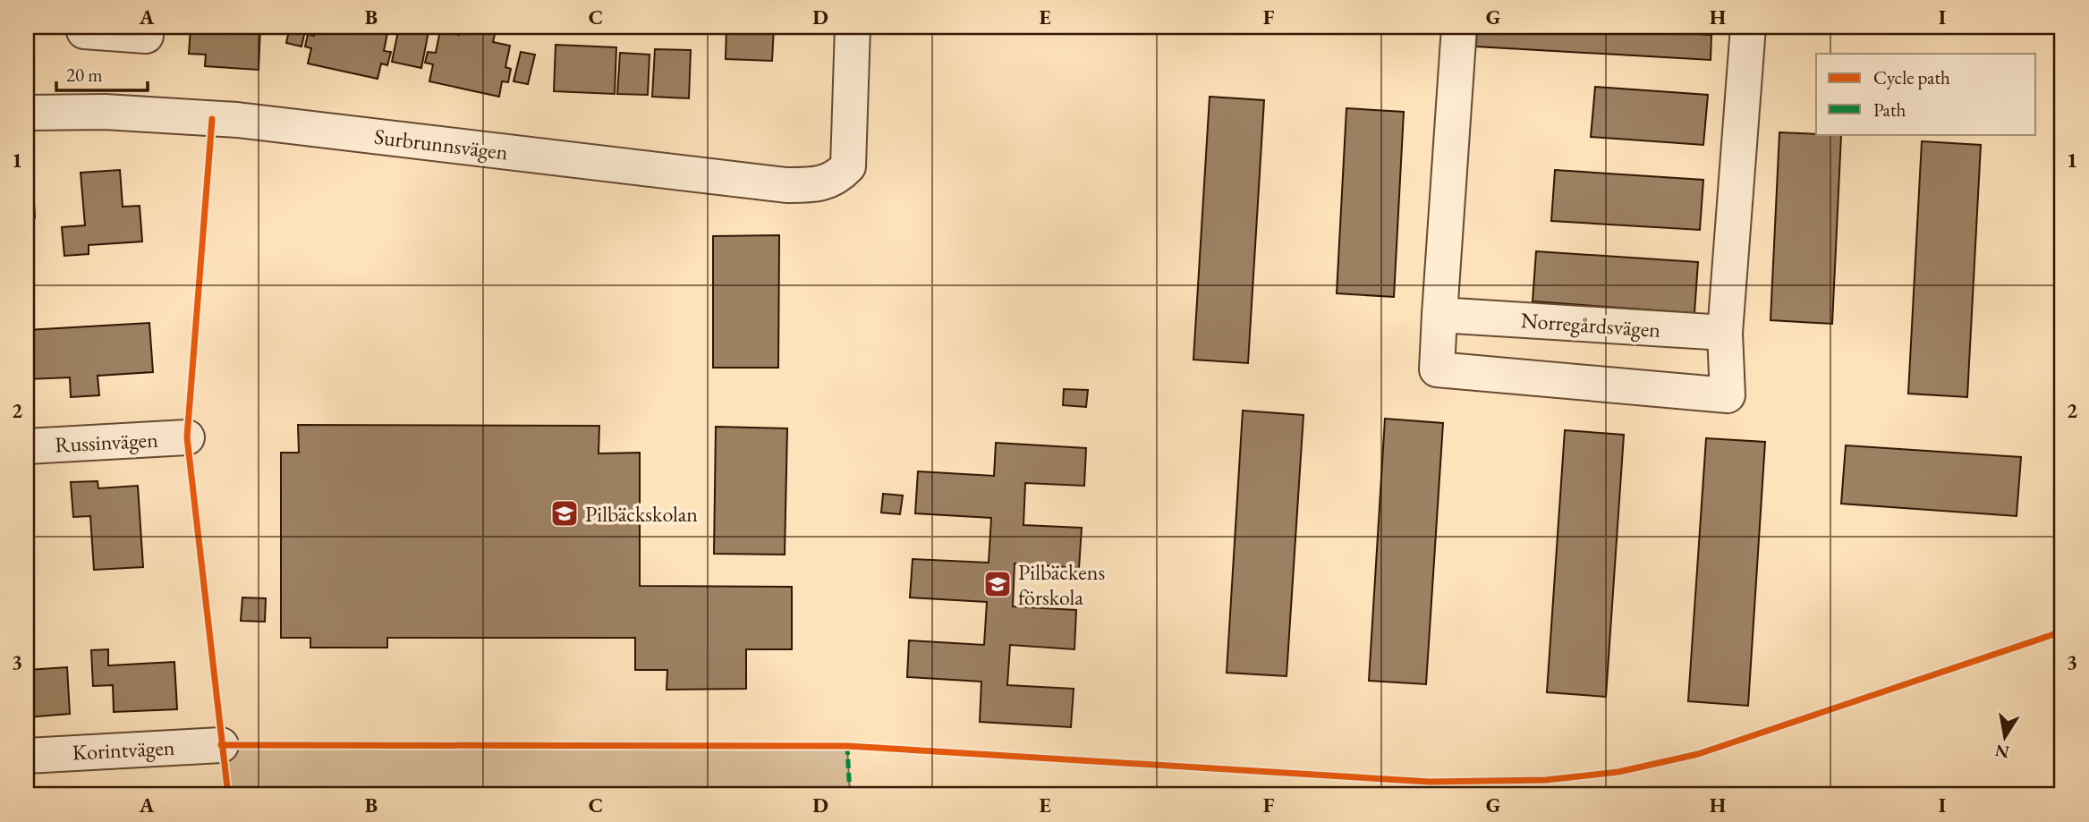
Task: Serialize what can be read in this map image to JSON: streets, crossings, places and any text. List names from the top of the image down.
{
  "streets": {
    "street": [
      "Surbrunnsvägen",
      "Norregårdsvägen",
      "Russinvägen",
      "Korintvägen"
    ]
  },
  "places": {
    "school or university": ["Pilbäckskolan", "Pilbäckens förskola"]
  },
  "legend": ["Cycle path", "Path"],
  "scale_bar": "20 m",
  "north": "bottom",
  "grid": {
    "columns": [
      "A",
      "B",
      "C",
      "D",
      "E",
      "F",
      "G",
      "H",
      "I"
    ],
    "rows": ["1", "2", "3"]
  }
}
